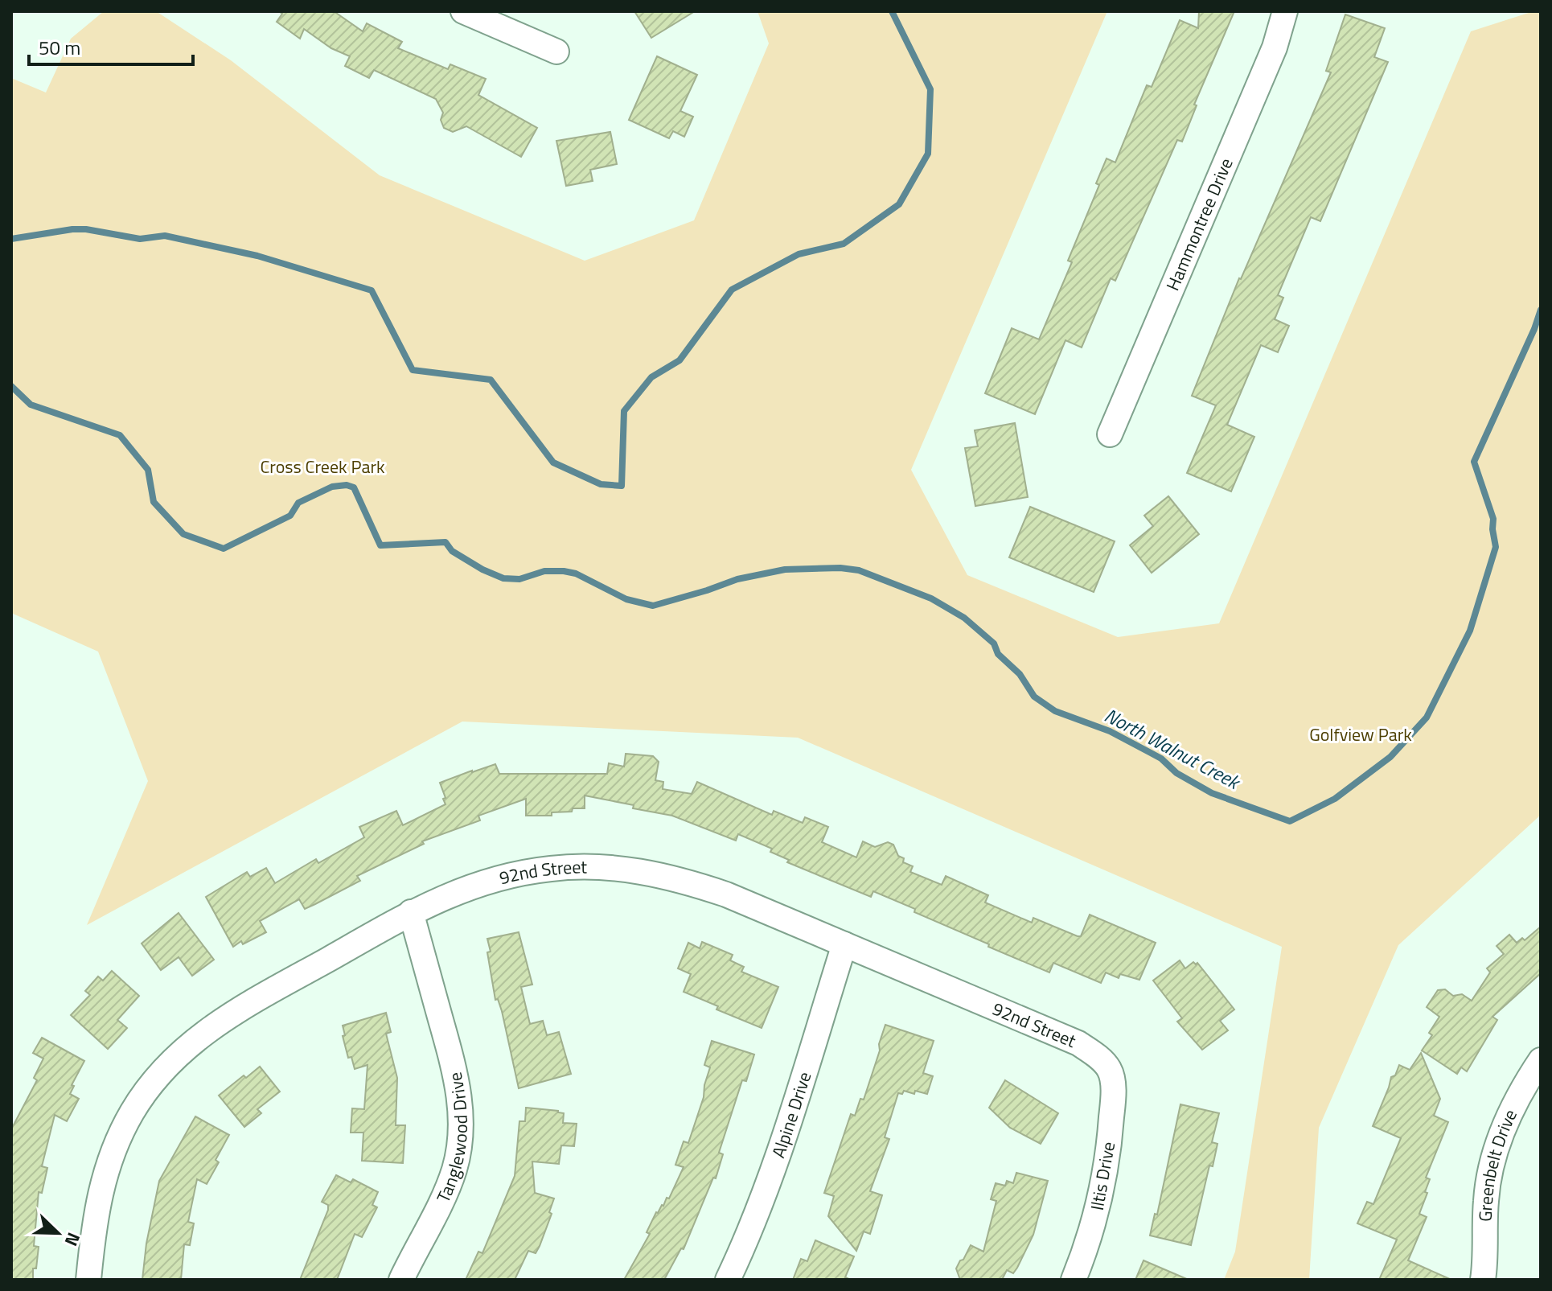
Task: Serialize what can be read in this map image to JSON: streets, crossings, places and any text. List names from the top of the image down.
{
  "streets": {
    "street": [
      "Hammontree Drive",
      "92nd Street",
      "Alpine Drive",
      "Tanglewood Drive",
      "Greenbelt Drive",
      "Iltis Drive"
    ]
  },
  "crossings": [
    ["92nd Street", "Alpine Drive"],
    ["92nd Street", "Tanglewood Drive"],
    ["92nd Street", "Iltis Drive"]
  ],
  "water": ["North Walnut Creek"],
  "parks": ["Cross Creek Park", "Golfview Park"],
  "scale_bar": "50 m",
  "north": "bottom right"
}
